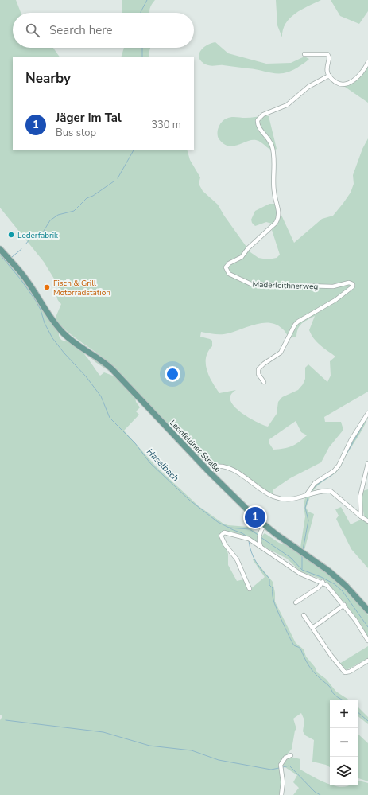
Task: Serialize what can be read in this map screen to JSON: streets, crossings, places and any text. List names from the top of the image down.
{
  "streets": {
    "main road": ["Leonfeldner Straße"],
    "street": ["Maderleithnerweg"]
  },
  "water": ["Haselbach"],
  "places": ["Lederfabrik", "Fisch & Grill Motorradstation"],
  "page": {
    "search": "Search here",
    "heading": "Nearby",
    "list": [
      {
        "mark": "1",
        "name": "Jäger im Tal",
        "note": "Bus stop",
        "value": "330 m"
      }
    ],
    "pins": "1",
    "map_buttons": ["+", "−"]
  }
}
